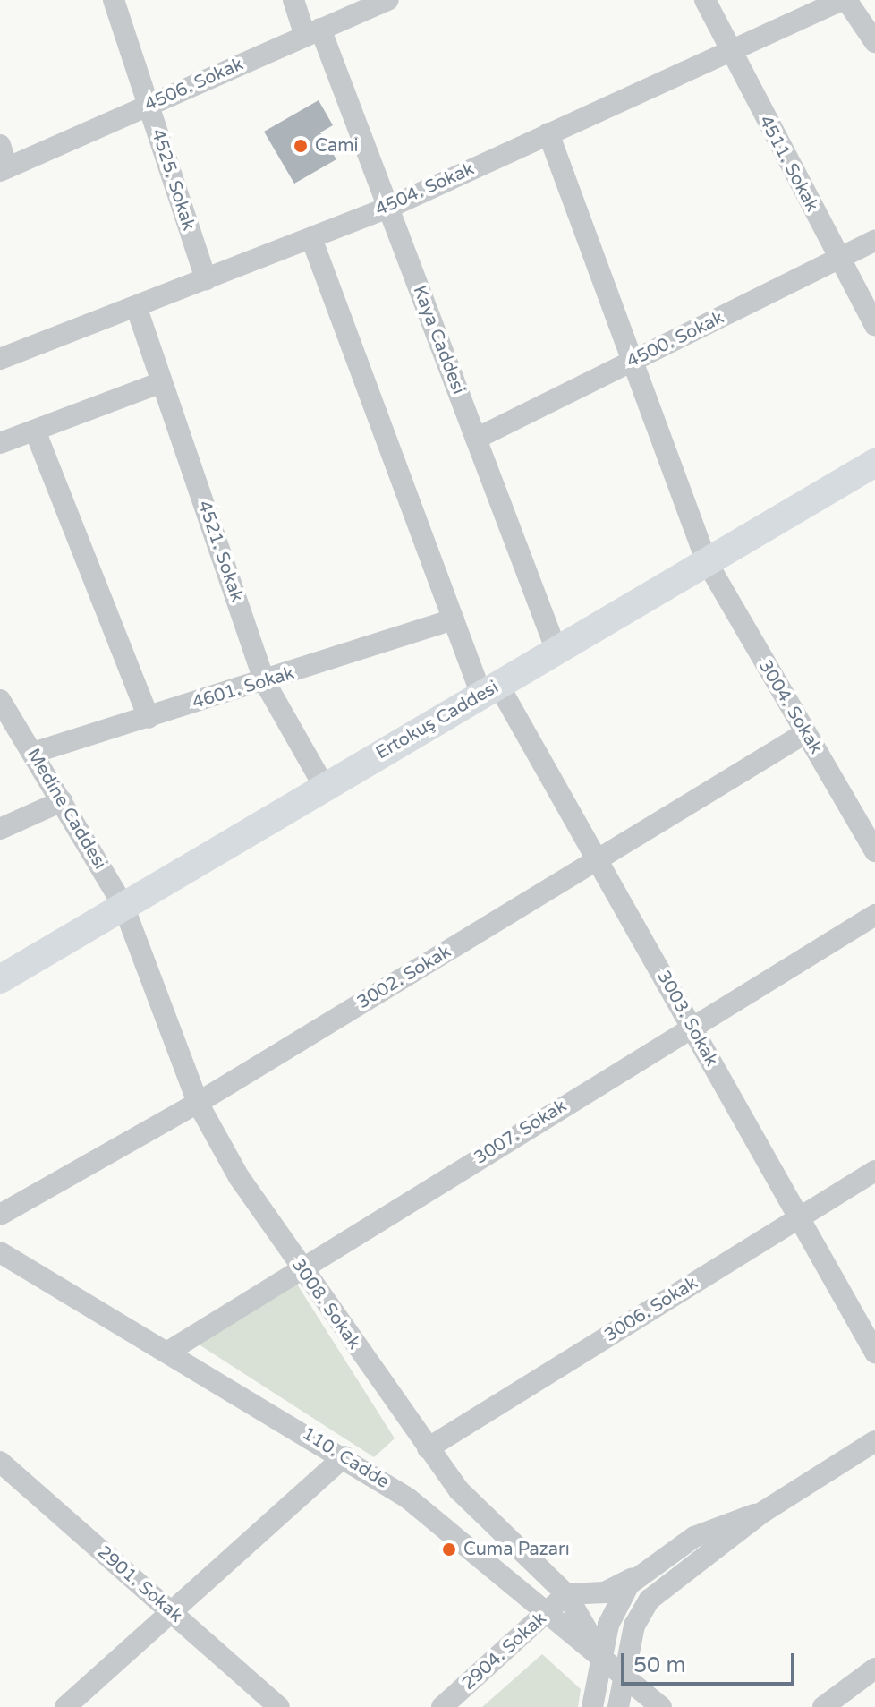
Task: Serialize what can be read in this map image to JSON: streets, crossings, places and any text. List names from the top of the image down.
{
  "streets": {
    "main road": ["Ertokuş Caddesi"],
    "street": [
      "4506. Sokak",
      "4511. Sokak",
      "4525. Sokak",
      "4504. Sokak",
      "Kaya Caddesi",
      "4500. Sokak",
      "4521. Sokak",
      "4601. Sokak",
      "3004. Sokak",
      "Medine Caddesi",
      "3002. Sokak",
      "3003. Sokak",
      "3007. Sokak",
      "3008. Sokak",
      "3006. Sokak",
      "110. Cadde",
      "2901. Sokak",
      "2904. Sokak"
    ]
  },
  "crossings": [
    ["4506. Sokak", "4525. Sokak"],
    ["4506. Sokak", "Kaya Caddesi"],
    ["4511. Sokak", "4504. Sokak"],
    ["4511. Sokak", "4500. Sokak"],
    ["4525. Sokak", "4504. Sokak"],
    ["4504. Sokak", "Kaya Caddesi"],
    ["4504. Sokak", "4521. Sokak"],
    ["4504. Sokak", "3004. Sokak"],
    ["4504. Sokak", "3003. Sokak"],
    ["Kaya Caddesi", "4500. Sokak"],
    ["Kaya Caddesi", "Ertokuş Caddesi"],
    ["4500. Sokak", "3004. Sokak"],
    ["4521. Sokak", "4601. Sokak"],
    ["4521. Sokak", "Ertokuş Caddesi"],
    ["4601. Sokak", "Medine Caddesi"],
    ["4601. Sokak", "3003. Sokak"],
    ["3004. Sokak", "Ertokuş Caddesi"],
    ["3004. Sokak", "3002. Sokak"],
    ["Ertokuş Caddesi", "Medine Caddesi"],
    ["Ertokuş Caddesi", "3003. Sokak"],
    ["Ertokuş Caddesi", "3008. Sokak"],
    ["Medine Caddesi", "3008. Sokak"],
    ["3002. Sokak", "3003. Sokak"],
    ["3002. Sokak", "3008. Sokak"],
    ["3003. Sokak", "3007. Sokak"],
    ["3003. Sokak", "3006. Sokak"],
    ["3007. Sokak", "3008. Sokak"],
    ["3007. Sokak", "110. Cadde"],
    ["3008. Sokak", "3006. Sokak"],
    ["3008. Sokak", "110. Cadde"],
    ["3008. Sokak", "2904. Sokak"],
    ["110. Cadde", "2904. Sokak"]
  ],
  "places": ["Cami", "Cuma Pazarı"],
  "scale_bar": "50 m"
}
